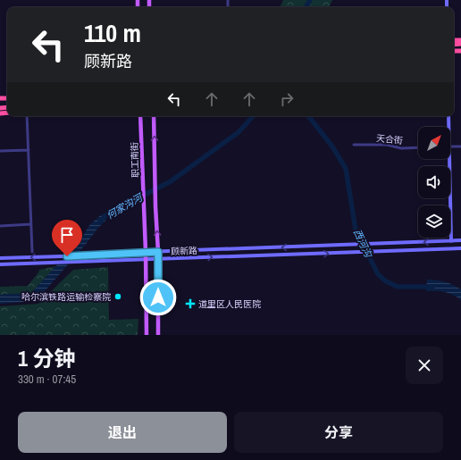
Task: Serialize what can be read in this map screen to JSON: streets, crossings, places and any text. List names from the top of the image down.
{
  "streets": {
    "main road": ["职工南街", "顾新路"],
    "street": ["天合街"]
  },
  "crossings": [
    ["职工南街", "顾新路"]
  ],
  "water": ["何家沟河", "西河沟"],
  "places": {
    "other": ["哈尔滨铁路运输检察院"],
    "health": ["道里区人民医院"]
  },
  "north": "top right",
  "page": {
    "turn": ["110 m", "顾新路"],
    "heading": ["1 分钟", "330 m · 07:45"],
    "buttons": ["退出", "分享"]
  }
}
